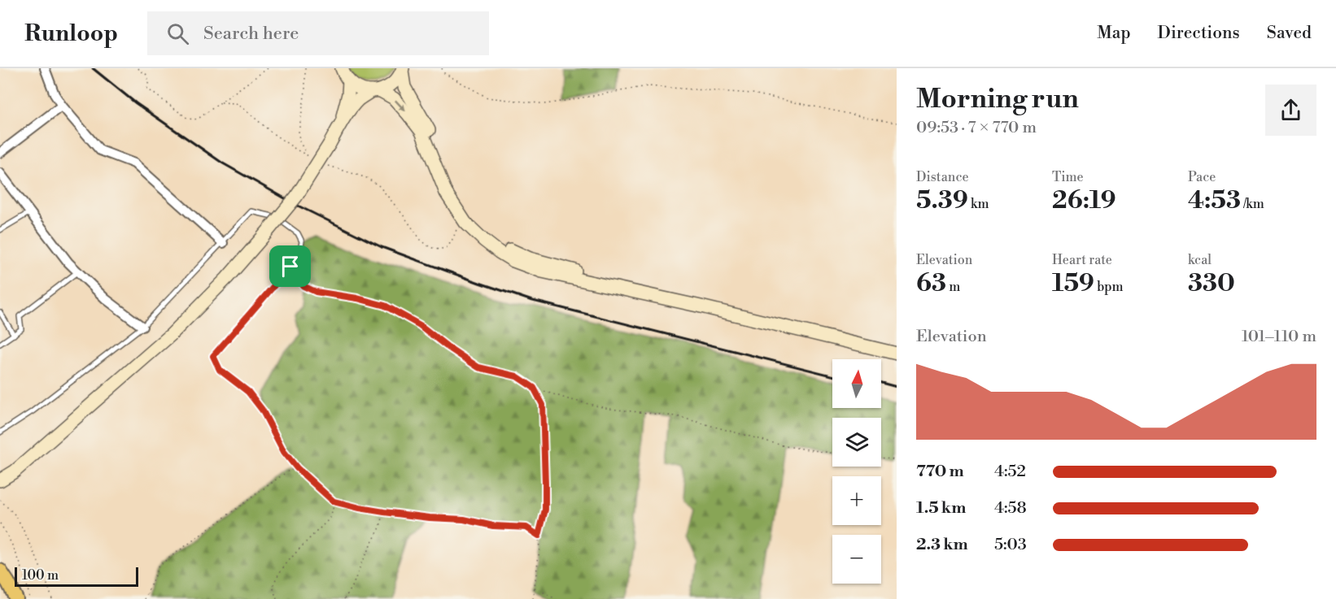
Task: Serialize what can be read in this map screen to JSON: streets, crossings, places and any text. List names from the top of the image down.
{
  "scale_bar": "100 m",
  "north": "top",
  "page": {
    "header": "Runloop",
    "search": "Search here",
    "nav": ["Map", "Directions", "Saved"],
    "heading": ["Morning run", "09:53 · 7 × 770 m"],
    "stats": [
      ["Distance", "5.39 km"],
      ["Time", "26:19"],
      ["Pace", "4:53 /km"],
      ["Elevation", "63 m"],
      ["Heart rate", "159 bpm"],
      ["kcal", "330"]
    ],
    "chart": ["Elevation", "101–110 m"],
    "map_buttons": ["+", "−"],
    "list": [
      {
        "name": "770 m",
        "note": "4:52"
      },
      {
        "name": "1.5 km",
        "note": "4:58"
      },
      {
        "name": "2.3 km",
        "note": "5:03"
      }
    ],
    "scale": "100 m"
  }
}
